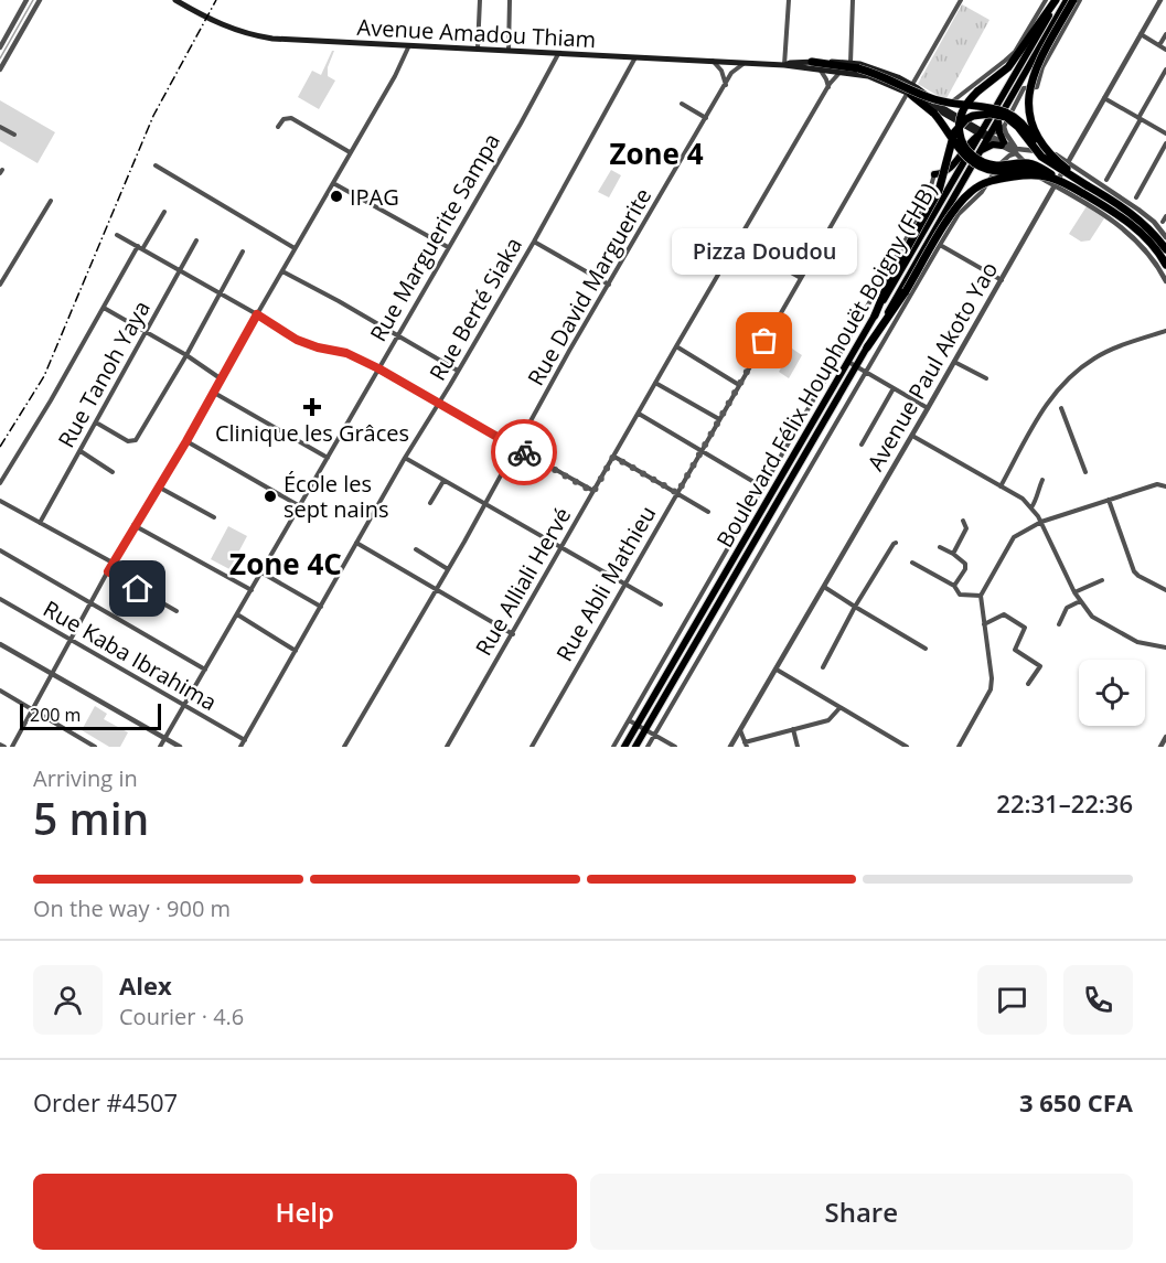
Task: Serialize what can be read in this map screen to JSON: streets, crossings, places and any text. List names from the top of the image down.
{
  "streets": {
    "highway": ["Boulevard Félix Houphouët Boigny (FHB)"],
    "main road": ["Avenue Amadou Thiam"],
    "street": [
      "Rue Marguerite Sampa",
      "Rue David Marguerite",
      "Rue Berté Siaka",
      "Avenue Paul Akoto Yao",
      "Rue Tanoh Yaya",
      "Rue Alliali Hervé",
      "Rue Abli Mathieu",
      "Rue Kaba Ibrahima"
    ]
  },
  "crossings": [
    ["Avenue Amadou Thiam", "Rue Marguerite Sampa"],
    ["Avenue Amadou Thiam", "Rue David Marguerite"],
    ["Avenue Amadou Thiam", "Rue Berté Siaka"],
    ["Avenue Amadou Thiam", "Boulevard Félix Houphouët Boigny (FHB)"],
    ["Avenue Amadou Thiam", "Rue Alliali Hervé"],
    ["Avenue Amadou Thiam", "Rue Abli Mathieu"],
    ["Rue Marguerite Sampa", "Rue Kaba Ibrahima"],
    ["Rue Berté Siaka", "Rue Kaba Ibrahima"]
  ],
  "districts": ["Zone 4", "Zone 4C"],
  "places": {
    "other": ["IPAG", "Pizza Doudou", "École les sept nains"],
    "health": ["Clinique les Grâces"]
  },
  "scale_bar": "200 m",
  "page": {
    "bubble": "Pizza Doudou",
    "scale": "200 m",
    "heading": ["5 min", "Arriving in", "22:31–22:36"],
    "panel": [
      "Alex",
      "Courier · 4.6",
      "Order #4507",
      "3 650 CFA"
    ],
    "bar": "On the way · 900 m",
    "buttons": ["Help", "Share"]
  }
}
